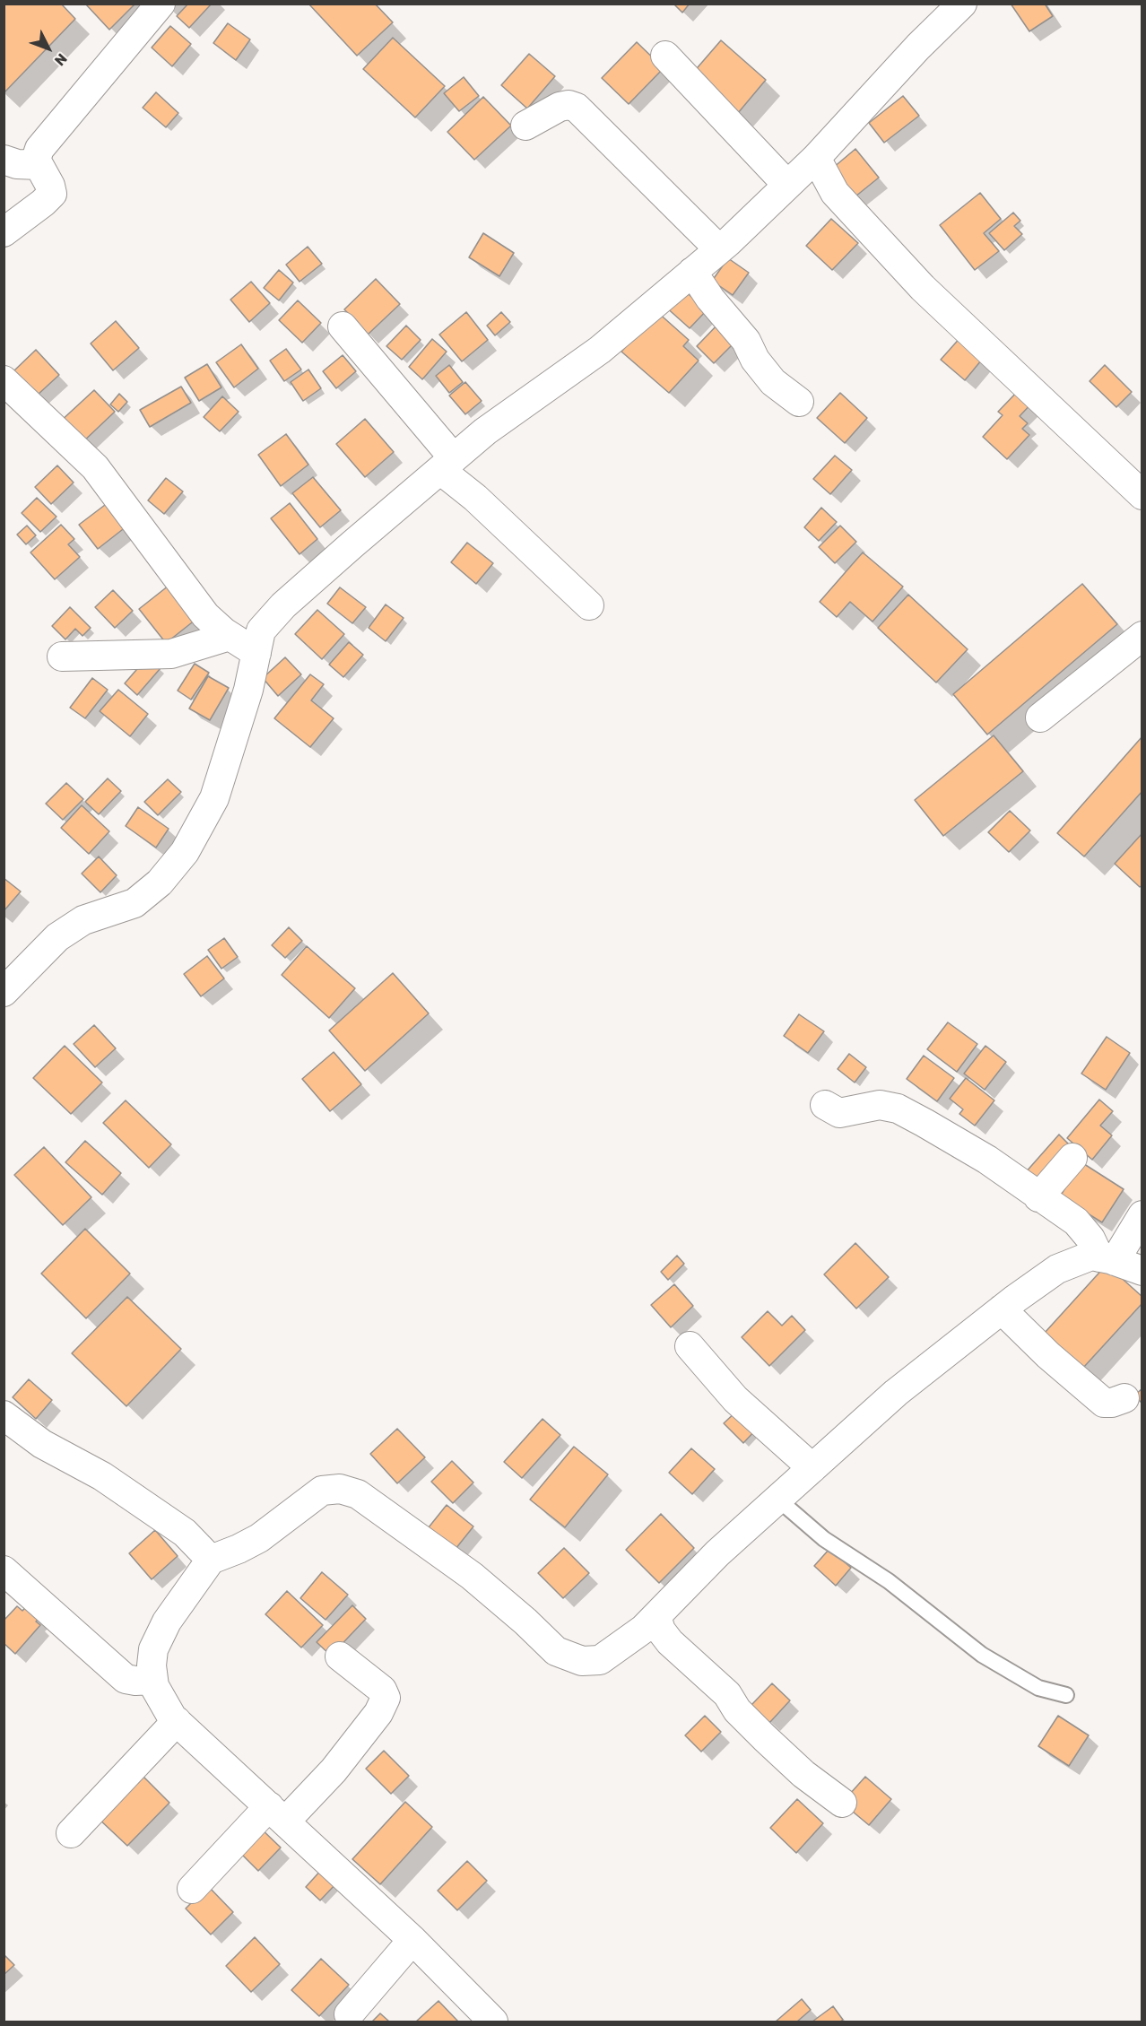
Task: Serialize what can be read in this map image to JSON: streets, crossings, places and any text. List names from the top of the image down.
{
  "north": "bottom right"
}
